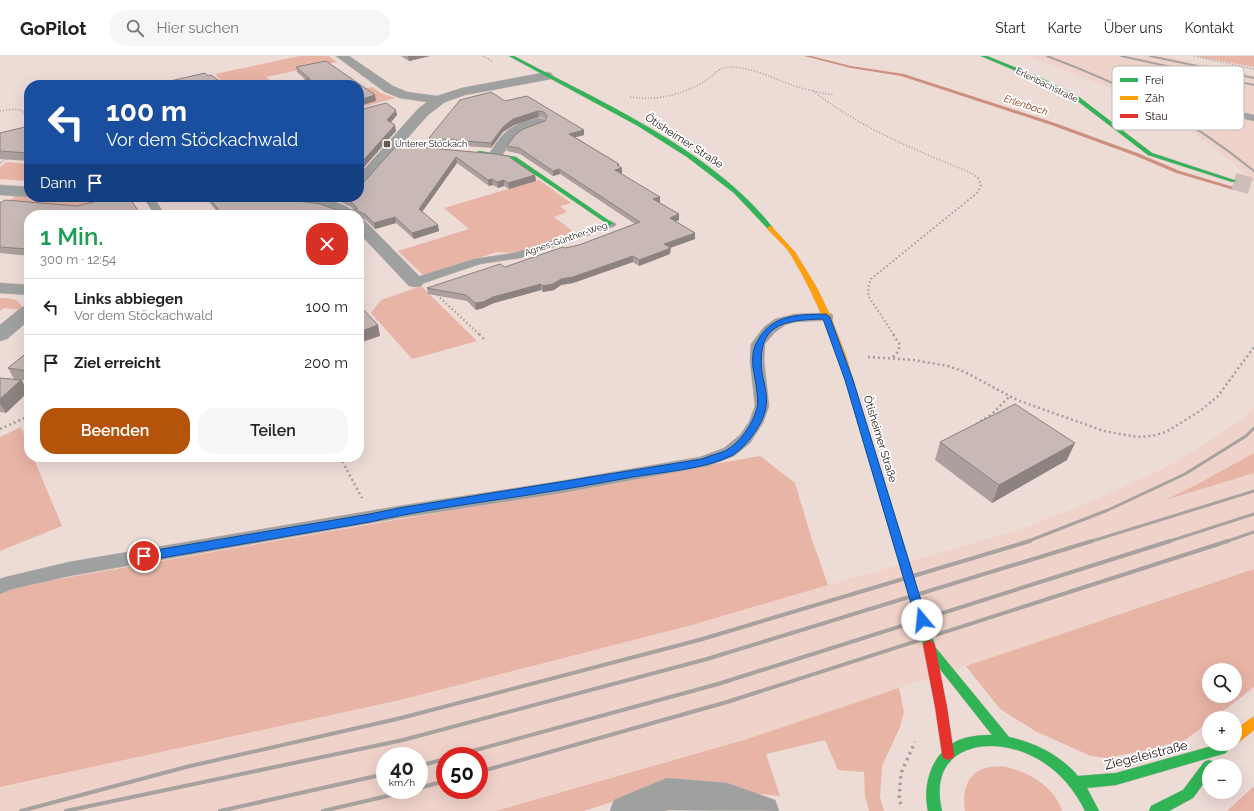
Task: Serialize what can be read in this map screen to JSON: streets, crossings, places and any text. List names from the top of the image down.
{
  "streets": {
    "main road": [
      "Erlenbachstraße",
      "Ötisheimer Straße",
      "Agnes-Günther-Weg",
      "Ziegeleistraße"
    ]
  },
  "water": ["Erlenbach"],
  "places": {
    "transit": ["Unterer Stöckach"]
  },
  "legend": ["Frei", "Zäh", "Stau"],
  "page": {
    "header": "GoPilot",
    "search": "Hier suchen",
    "nav": [
      "Start",
      "Karte",
      "Über uns",
      "Kontakt"
    ],
    "turn": ["100 m", "Vor dem Stöckachwald"],
    "then": "Dann",
    "heading": ["1 Min.", "300 m · 12:54"],
    "list": [
      {
        "name": "Links abbiegen",
        "note": "Vor dem Stöckachwald",
        "value": "100 m"
      },
      {
        "name": "Ziel erreicht",
        "value": "200 m"
      }
    ],
    "buttons": ["Beenden", "Teilen"],
    "map_buttons": ["+", "−"],
    "speed": "40 km/h",
    "limit": "50"
  }
}
